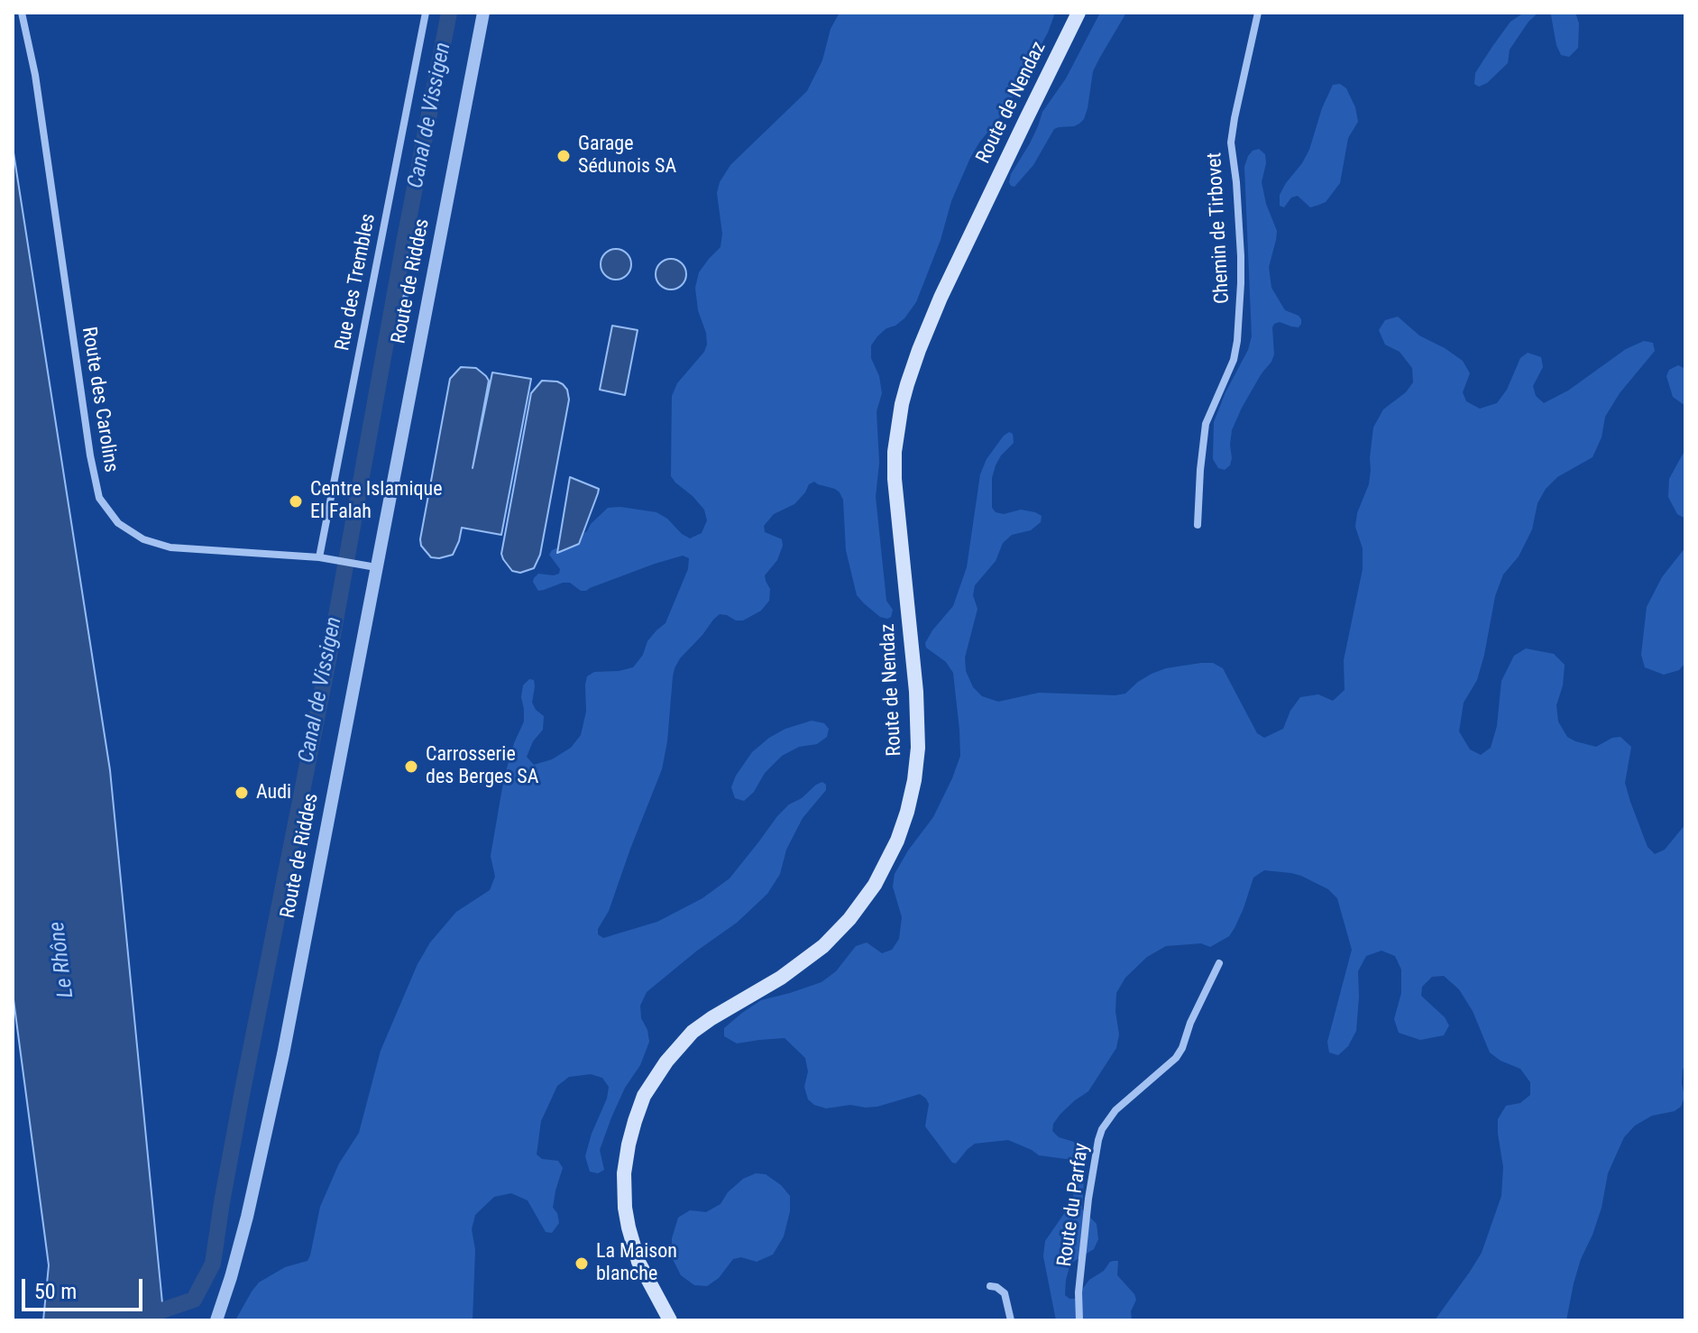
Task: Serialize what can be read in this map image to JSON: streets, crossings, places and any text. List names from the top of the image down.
{
  "streets": {
    "main road": ["Route de Nendaz"],
    "street": [
      "Chemin de Tirbovet",
      "Route de Riddes",
      "Rue des Trembles",
      "Route des Carolins",
      "Route du Parfay"
    ]
  },
  "crossings": [
    ["Route de Riddes", "Route des Carolins"],
    ["Rue des Trembles", "Route des Carolins"]
  ],
  "water": ["Canal de Vissigen", "Le Rhône"],
  "places": [
    "Garage Sédunois SA",
    "Centre Islamique El Falah",
    "Carrosserie des Berges SA",
    "Audi",
    "La Maison blanche"
  ],
  "scale_bar": "50 m"
}
